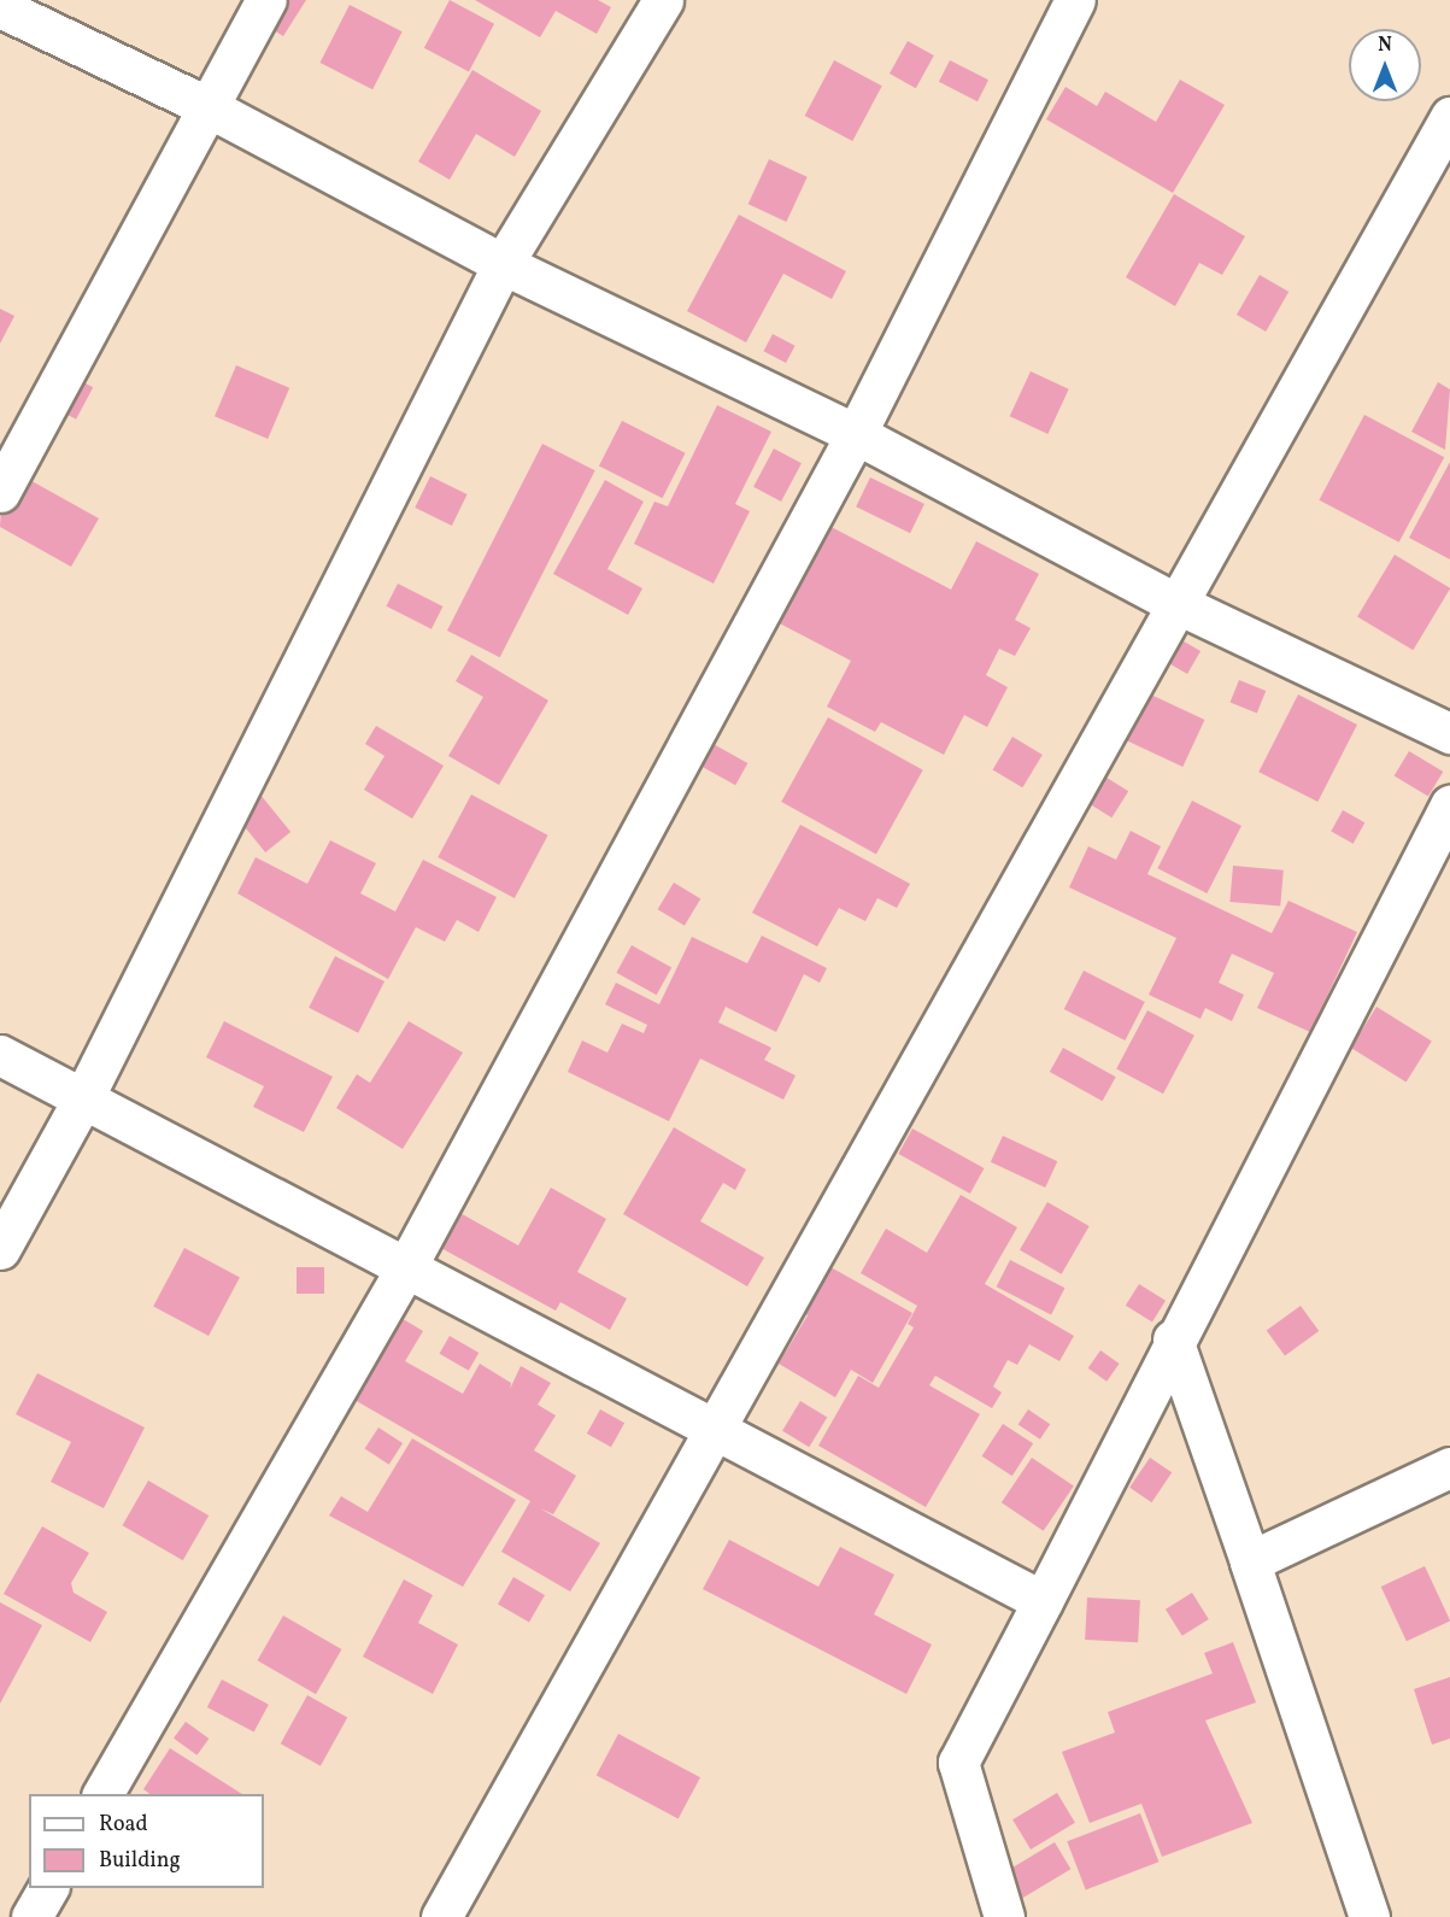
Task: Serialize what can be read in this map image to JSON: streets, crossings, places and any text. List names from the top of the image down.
{
  "legend": ["Road", "Building"],
  "north": "top"
}
